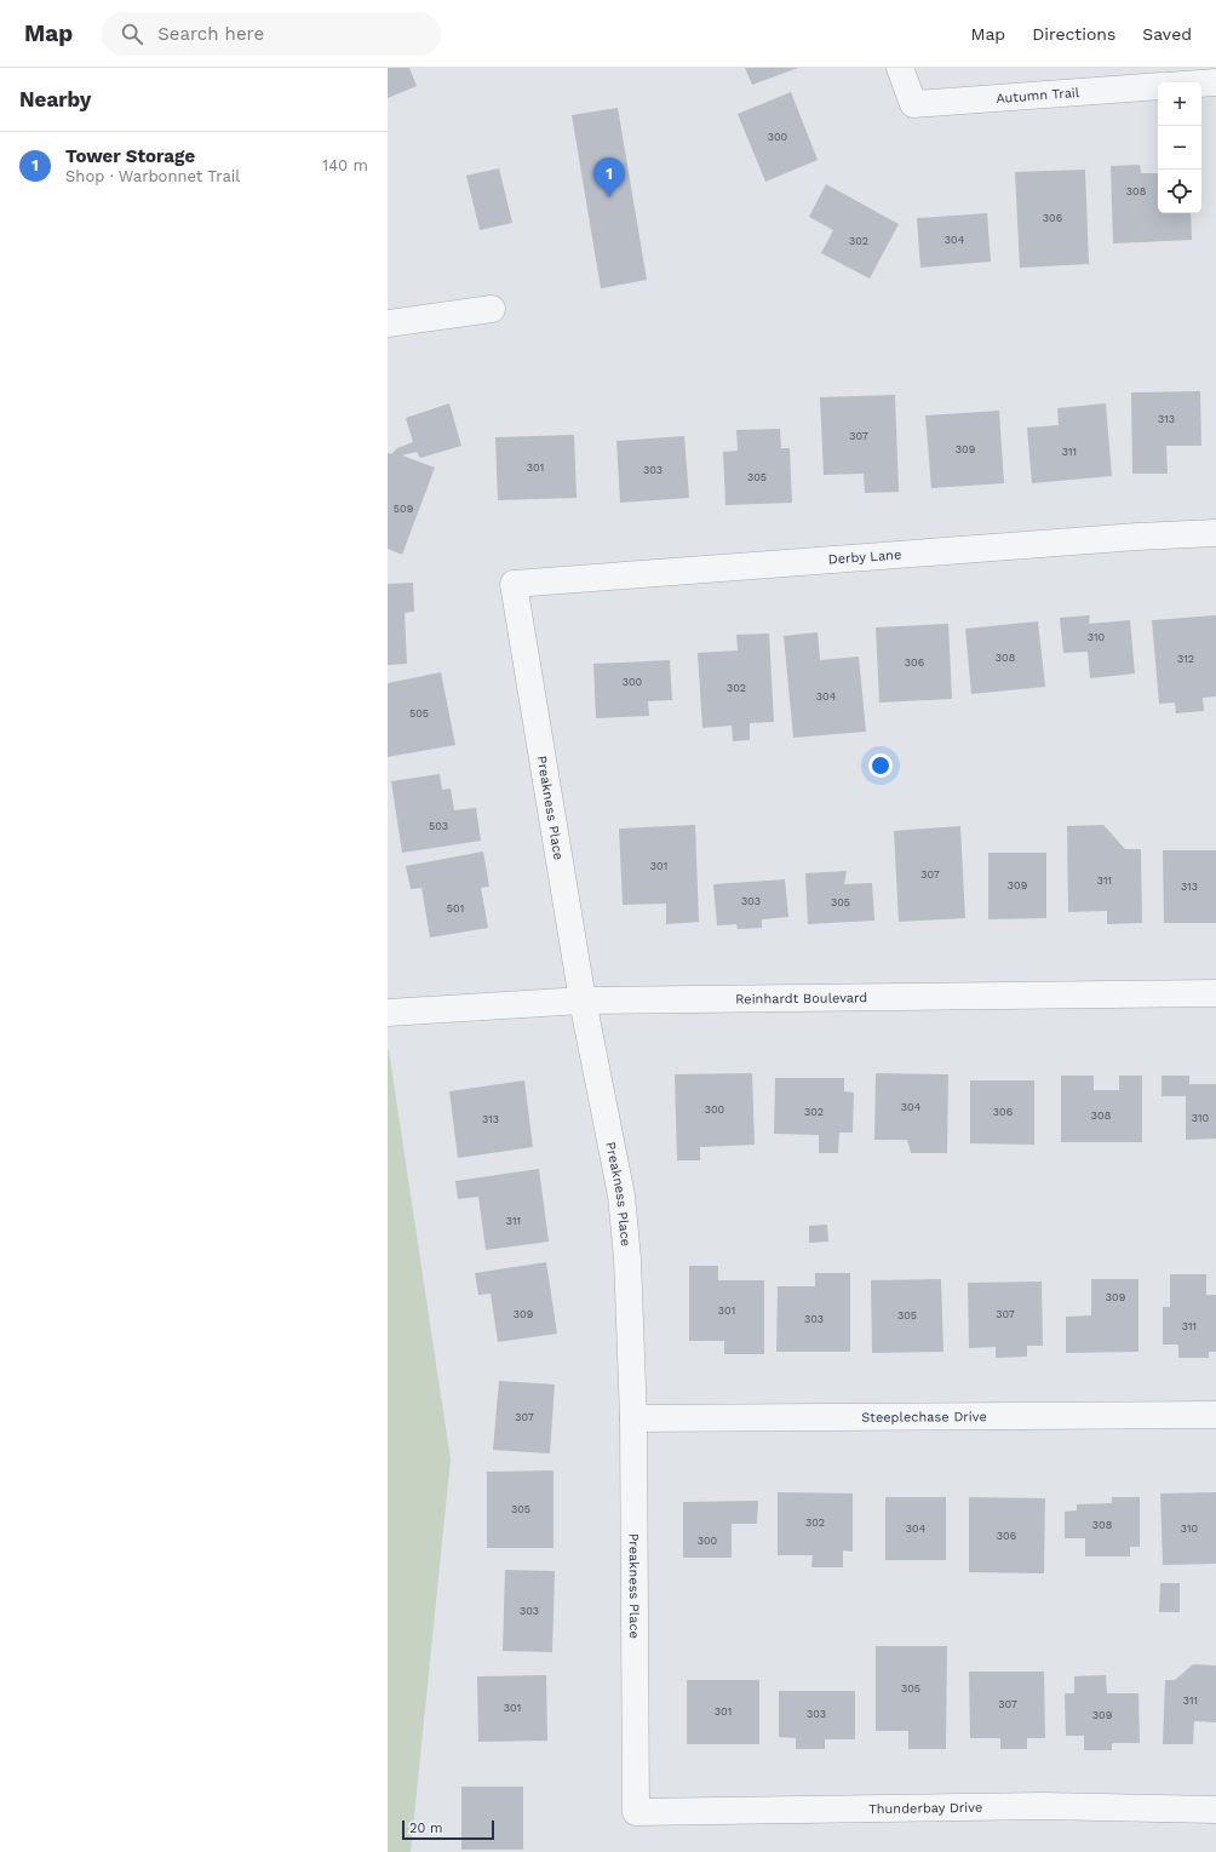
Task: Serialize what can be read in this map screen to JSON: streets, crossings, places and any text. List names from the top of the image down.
{
  "streets": {
    "street": [
      "Autumn Trail",
      "Derby Lane",
      "Preakness Place",
      "Reinhardt Boulevard",
      "Steeplechase Drive",
      "Thunderbay Drive"
    ]
  },
  "crossings": [
    ["Derby Lane", "Preakness Place"],
    ["Preakness Place", "Reinhardt Boulevard"],
    ["Preakness Place", "Steeplechase Drive"],
    ["Preakness Place", "Thunderbay Drive"]
  ],
  "house_numbers": [
    "300",
    "308",
    "306",
    "304",
    "302",
    "313",
    "307",
    "309",
    "311",
    "301",
    "303",
    "305",
    "509",
    "310",
    "308",
    "312",
    "306",
    "300",
    "302",
    "304",
    "505",
    "503",
    "301",
    "307",
    "311",
    "309",
    "313",
    "303",
    "305",
    "501",
    "304",
    "300",
    "302",
    "306",
    "308",
    "310",
    "313",
    "311",
    "309",
    "301",
    "309",
    "307",
    "305",
    "303",
    "311",
    "307",
    "305",
    "302",
    "308",
    "304",
    "310",
    "306",
    "300",
    "303",
    "305",
    "311",
    "307",
    "301",
    "301",
    "303",
    "309"
  ],
  "scale_bar": "20 m",
  "page": {
    "header": "Map",
    "search": "Search here",
    "nav": ["Map", "Directions", "Saved"],
    "heading": "Nearby",
    "map_buttons": ["+", "−"],
    "list": [
      {
        "mark": "1",
        "name": "Tower Storage",
        "note": "Shop · Warbonnet Trail",
        "value": "140 m"
      }
    ],
    "pins": "1",
    "scale": "20 m"
  }
}
